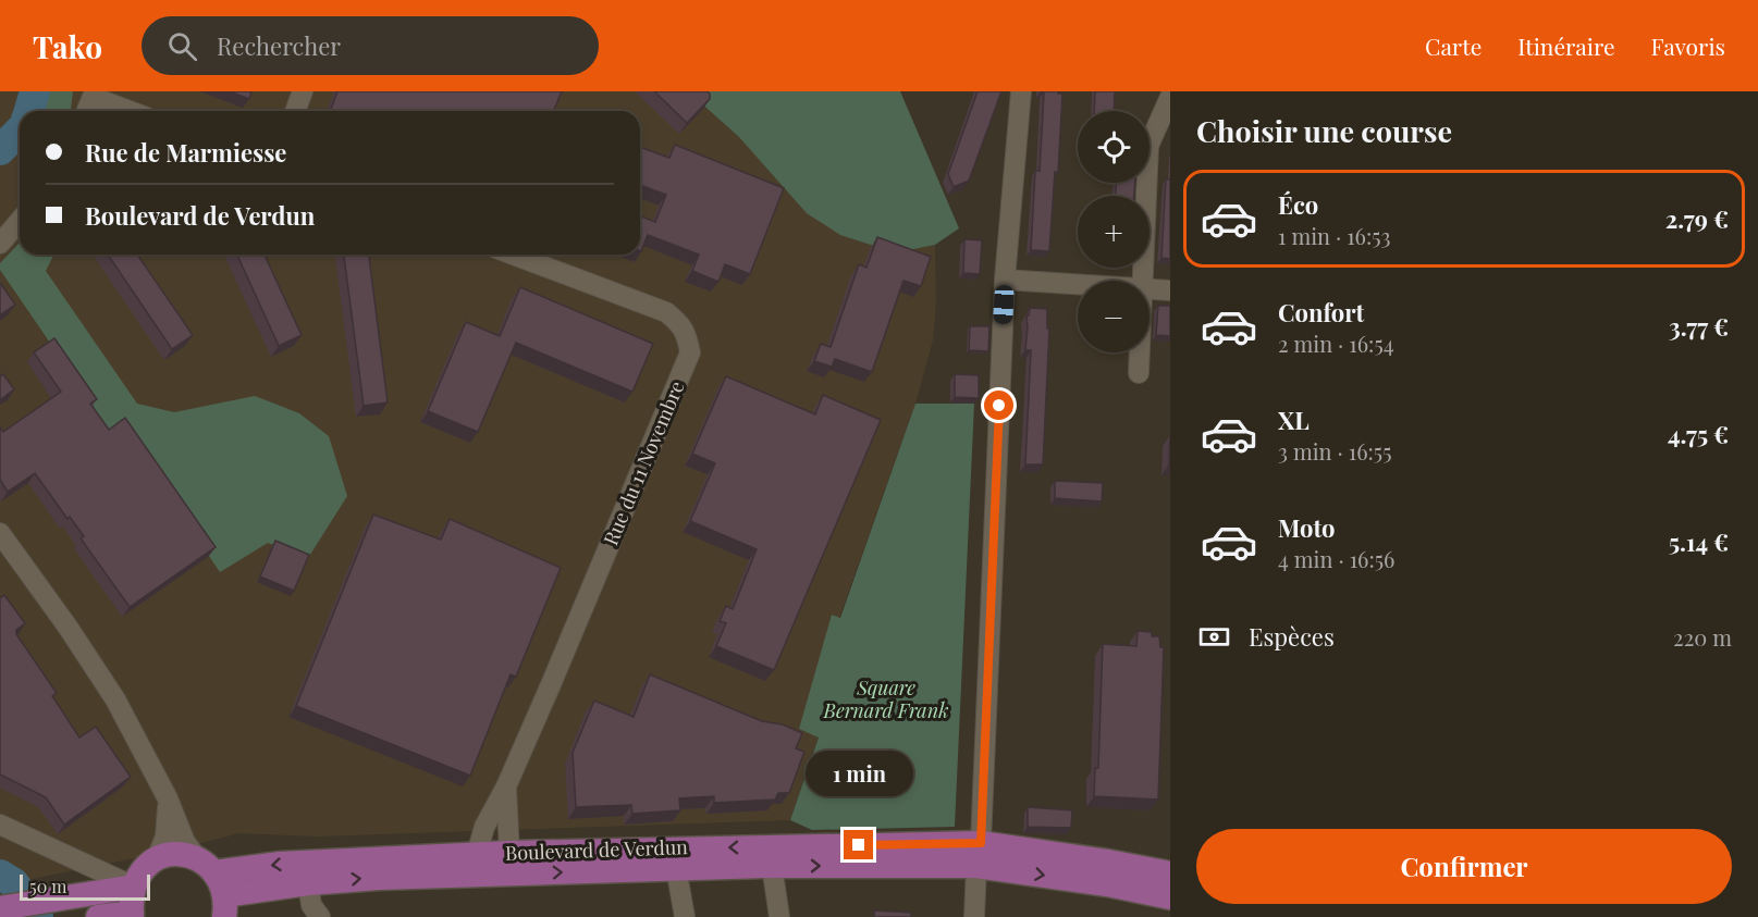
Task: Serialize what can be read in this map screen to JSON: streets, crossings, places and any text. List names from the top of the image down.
{
  "streets": {
    "main road": ["Boulevard de Verdun"],
    "street": ["Rue du 11 Novembre"]
  },
  "crossings": [
    ["Rue du 11 Novembre", "Boulevard de Verdun"]
  ],
  "parks": ["Square Bernard Frank"],
  "scale_bar": "50 m",
  "page": {
    "header": "Tako",
    "search": "Rechercher",
    "nav": ["Carte", "Itinéraire", "Favoris"],
    "heading": "Choisir une course",
    "map_buttons": ["+", "−"],
    "banner": ["Rue de Marmiesse", "Boulevard de Verdun"],
    "list": [
      {
        "name": "Éco",
        "note": "1 min · 16:53",
        "value": "2.79 €"
      },
      {
        "name": "Confort",
        "note": "2 min · 16:54",
        "value": "3.77 €"
      },
      {
        "name": "XL",
        "note": "3 min · 16:55",
        "value": "4.75 €"
      },
      {
        "name": "Moto",
        "note": "4 min · 16:56",
        "value": "5.14 €"
      }
    ],
    "pay": ["Espèces", "220 m"],
    "bubble": "1 min",
    "buttons": "Confirmer",
    "scale": "50 m"
  }
}
